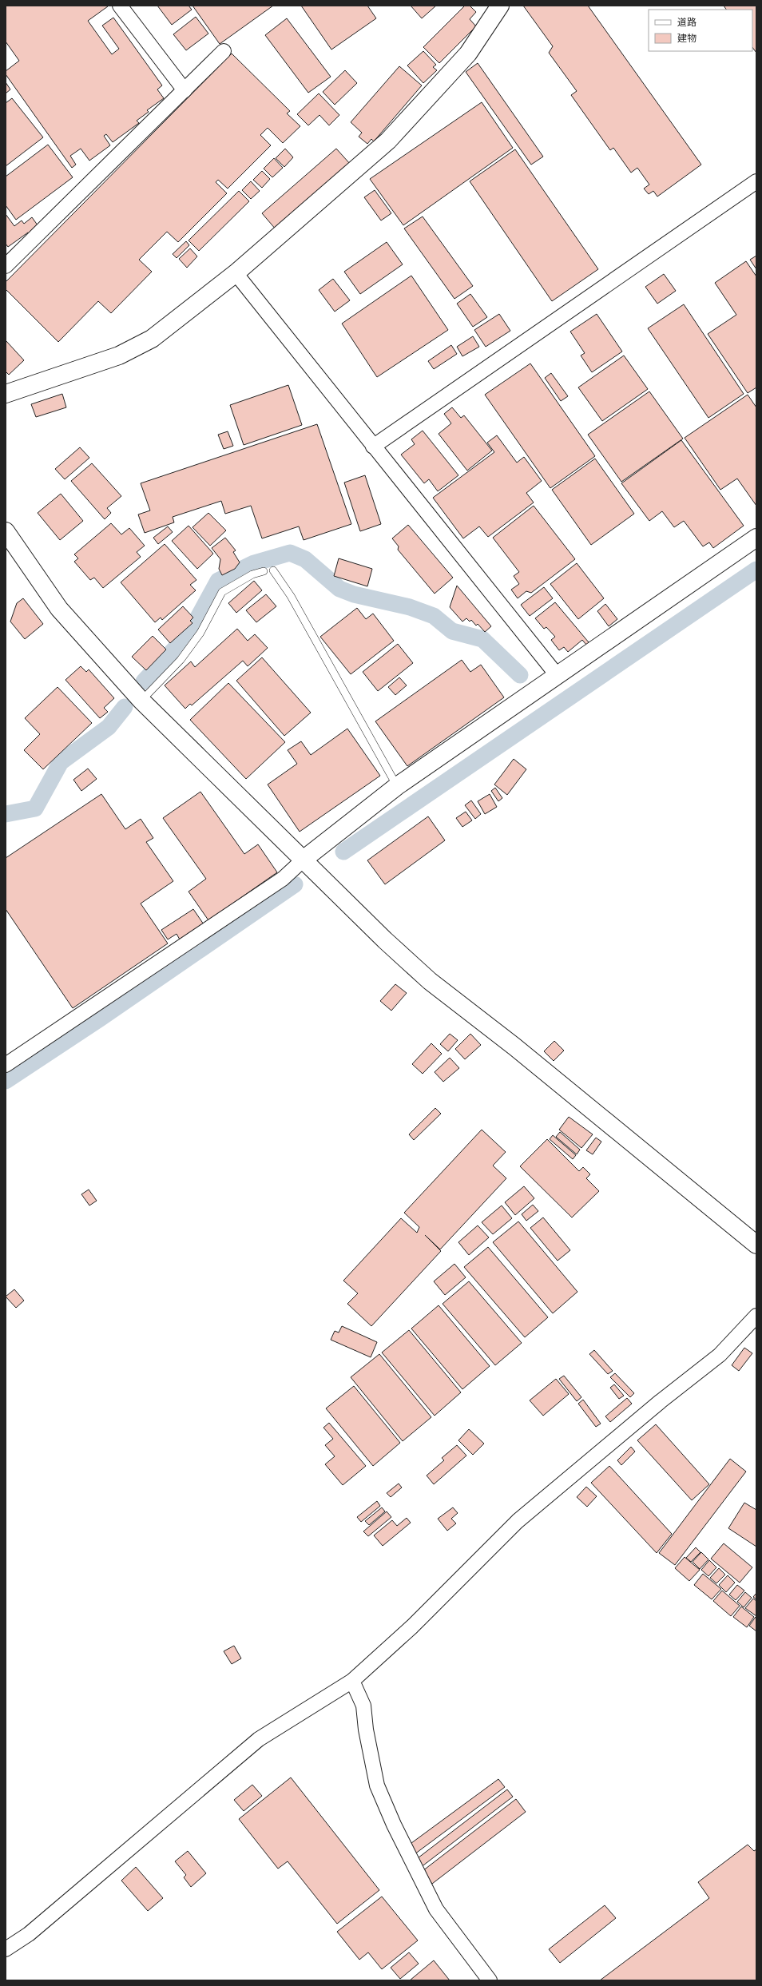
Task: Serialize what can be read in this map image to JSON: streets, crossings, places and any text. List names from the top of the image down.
{
  "legend": ["道路", "建物"]
}
